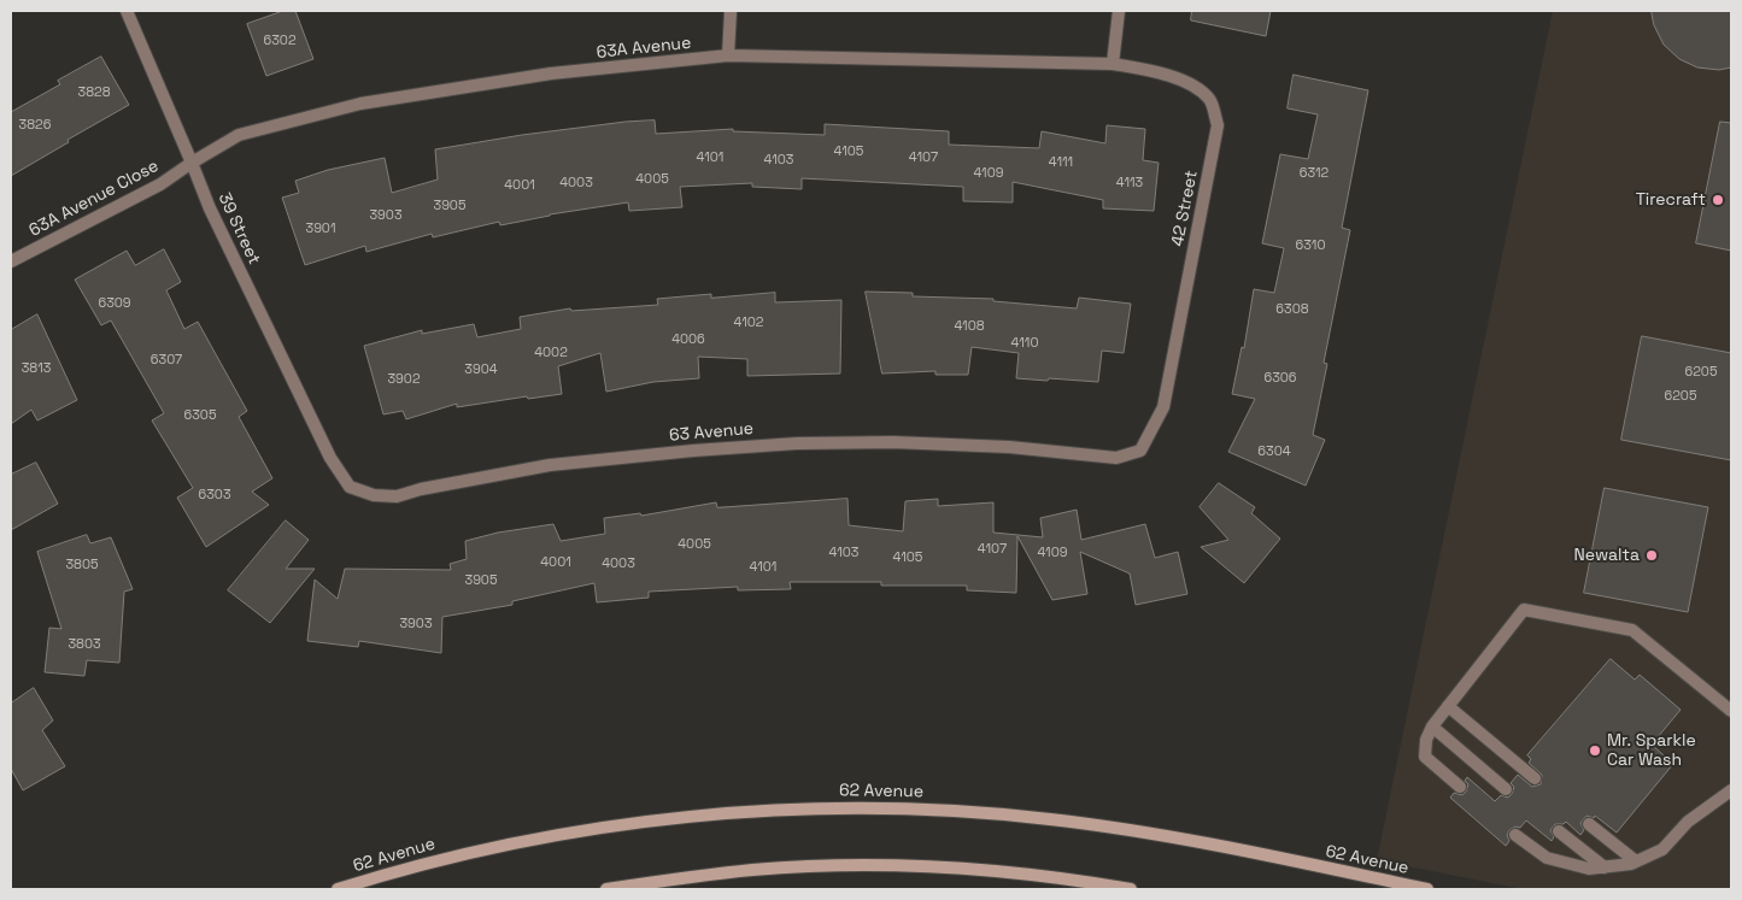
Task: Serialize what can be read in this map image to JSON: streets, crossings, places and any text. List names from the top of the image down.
{
  "streets": {
    "main road": ["62 Avenue"],
    "street": [
      "63A Avenue",
      "63A Avenue Close",
      "42 Street",
      "39 Street",
      "63 Avenue"
    ]
  },
  "crossings": [
    ["63A Avenue", "63A Avenue Close"],
    ["63A Avenue", "42 Street"],
    ["63A Avenue", "39 Street"],
    ["63A Avenue Close", "39 Street"],
    ["42 Street", "63 Avenue"],
    ["39 Street", "63 Avenue"]
  ],
  "places": ["Tirecraft", "Newalta", "Mr. Sparkle Car Wash"],
  "house_numbers": [
    "6302",
    "3828",
    "3826",
    "4105",
    "4101",
    "4107",
    "4103",
    "4111",
    "4109",
    "6312",
    "4005",
    "4003",
    "4113",
    "4001",
    "3905",
    "3903",
    "3901",
    "6310",
    "6309",
    "6308",
    "4102",
    "4108",
    "4006",
    "4110",
    "4002",
    "6307",
    "3813",
    "3904",
    "6205",
    "6306",
    "3902",
    "6205",
    "6305",
    "6304",
    "6303",
    "4005",
    "4107",
    "4103",
    "4109",
    "4105",
    "4001",
    "4003",
    "3805",
    "4101",
    "3905",
    "3903",
    "3803"
  ]
}
